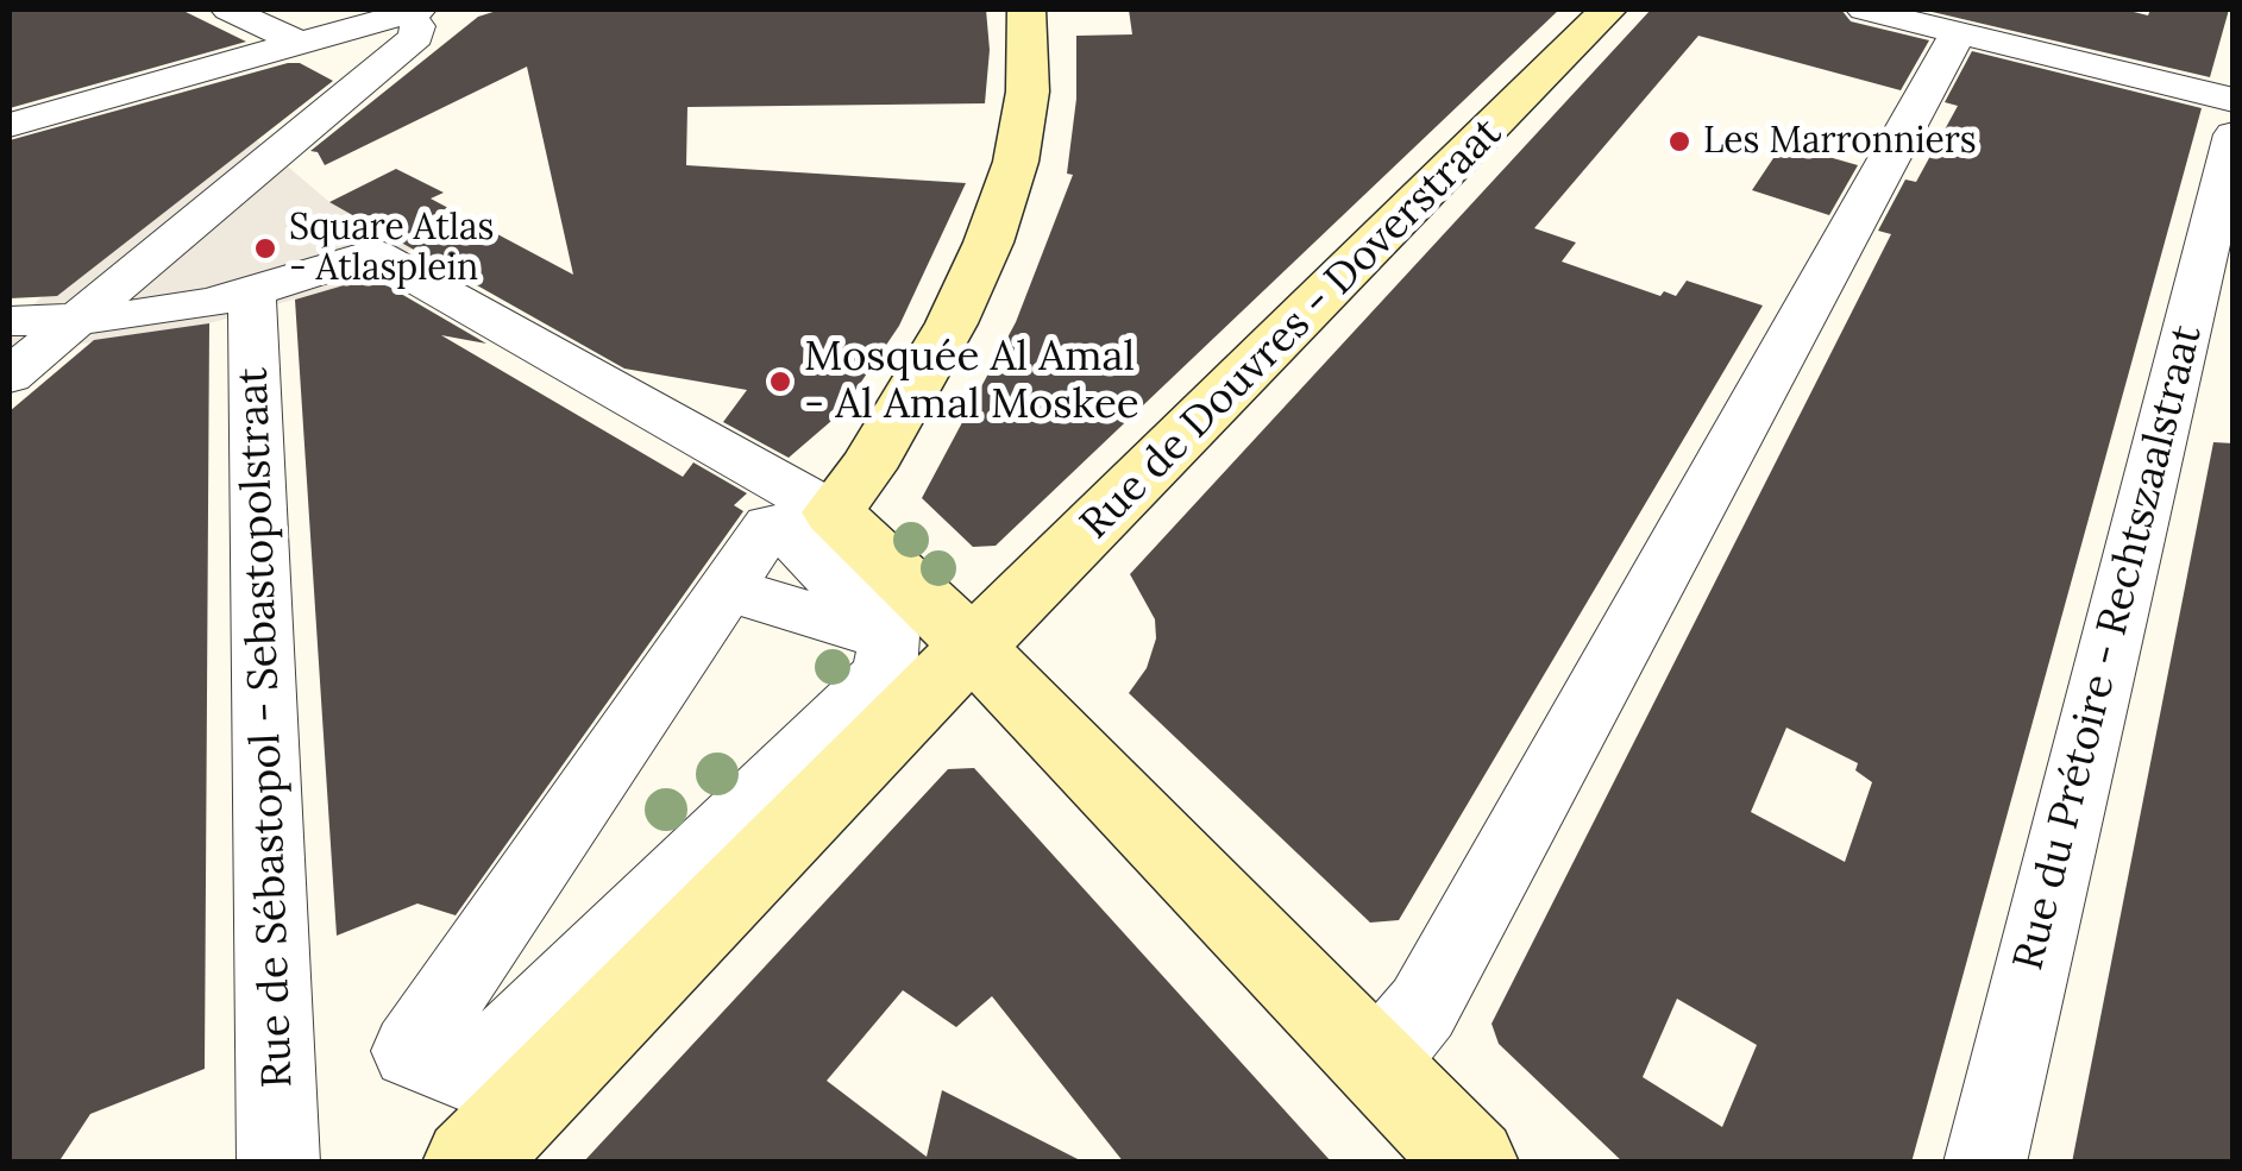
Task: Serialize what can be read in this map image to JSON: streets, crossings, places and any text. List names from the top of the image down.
{
  "streets": {
    "street": ["Rue de Douvres - Doverstraat", "Rue du Prétoire - Rechtszaalstraat", "Rue de Sébastopol - Sebastopolstraat"]
  },
  "places": ["Les Marronniers", "Square Atlas - Atlasplein", "Mosquée Al Amal - Al Amal Moskee"]
}
